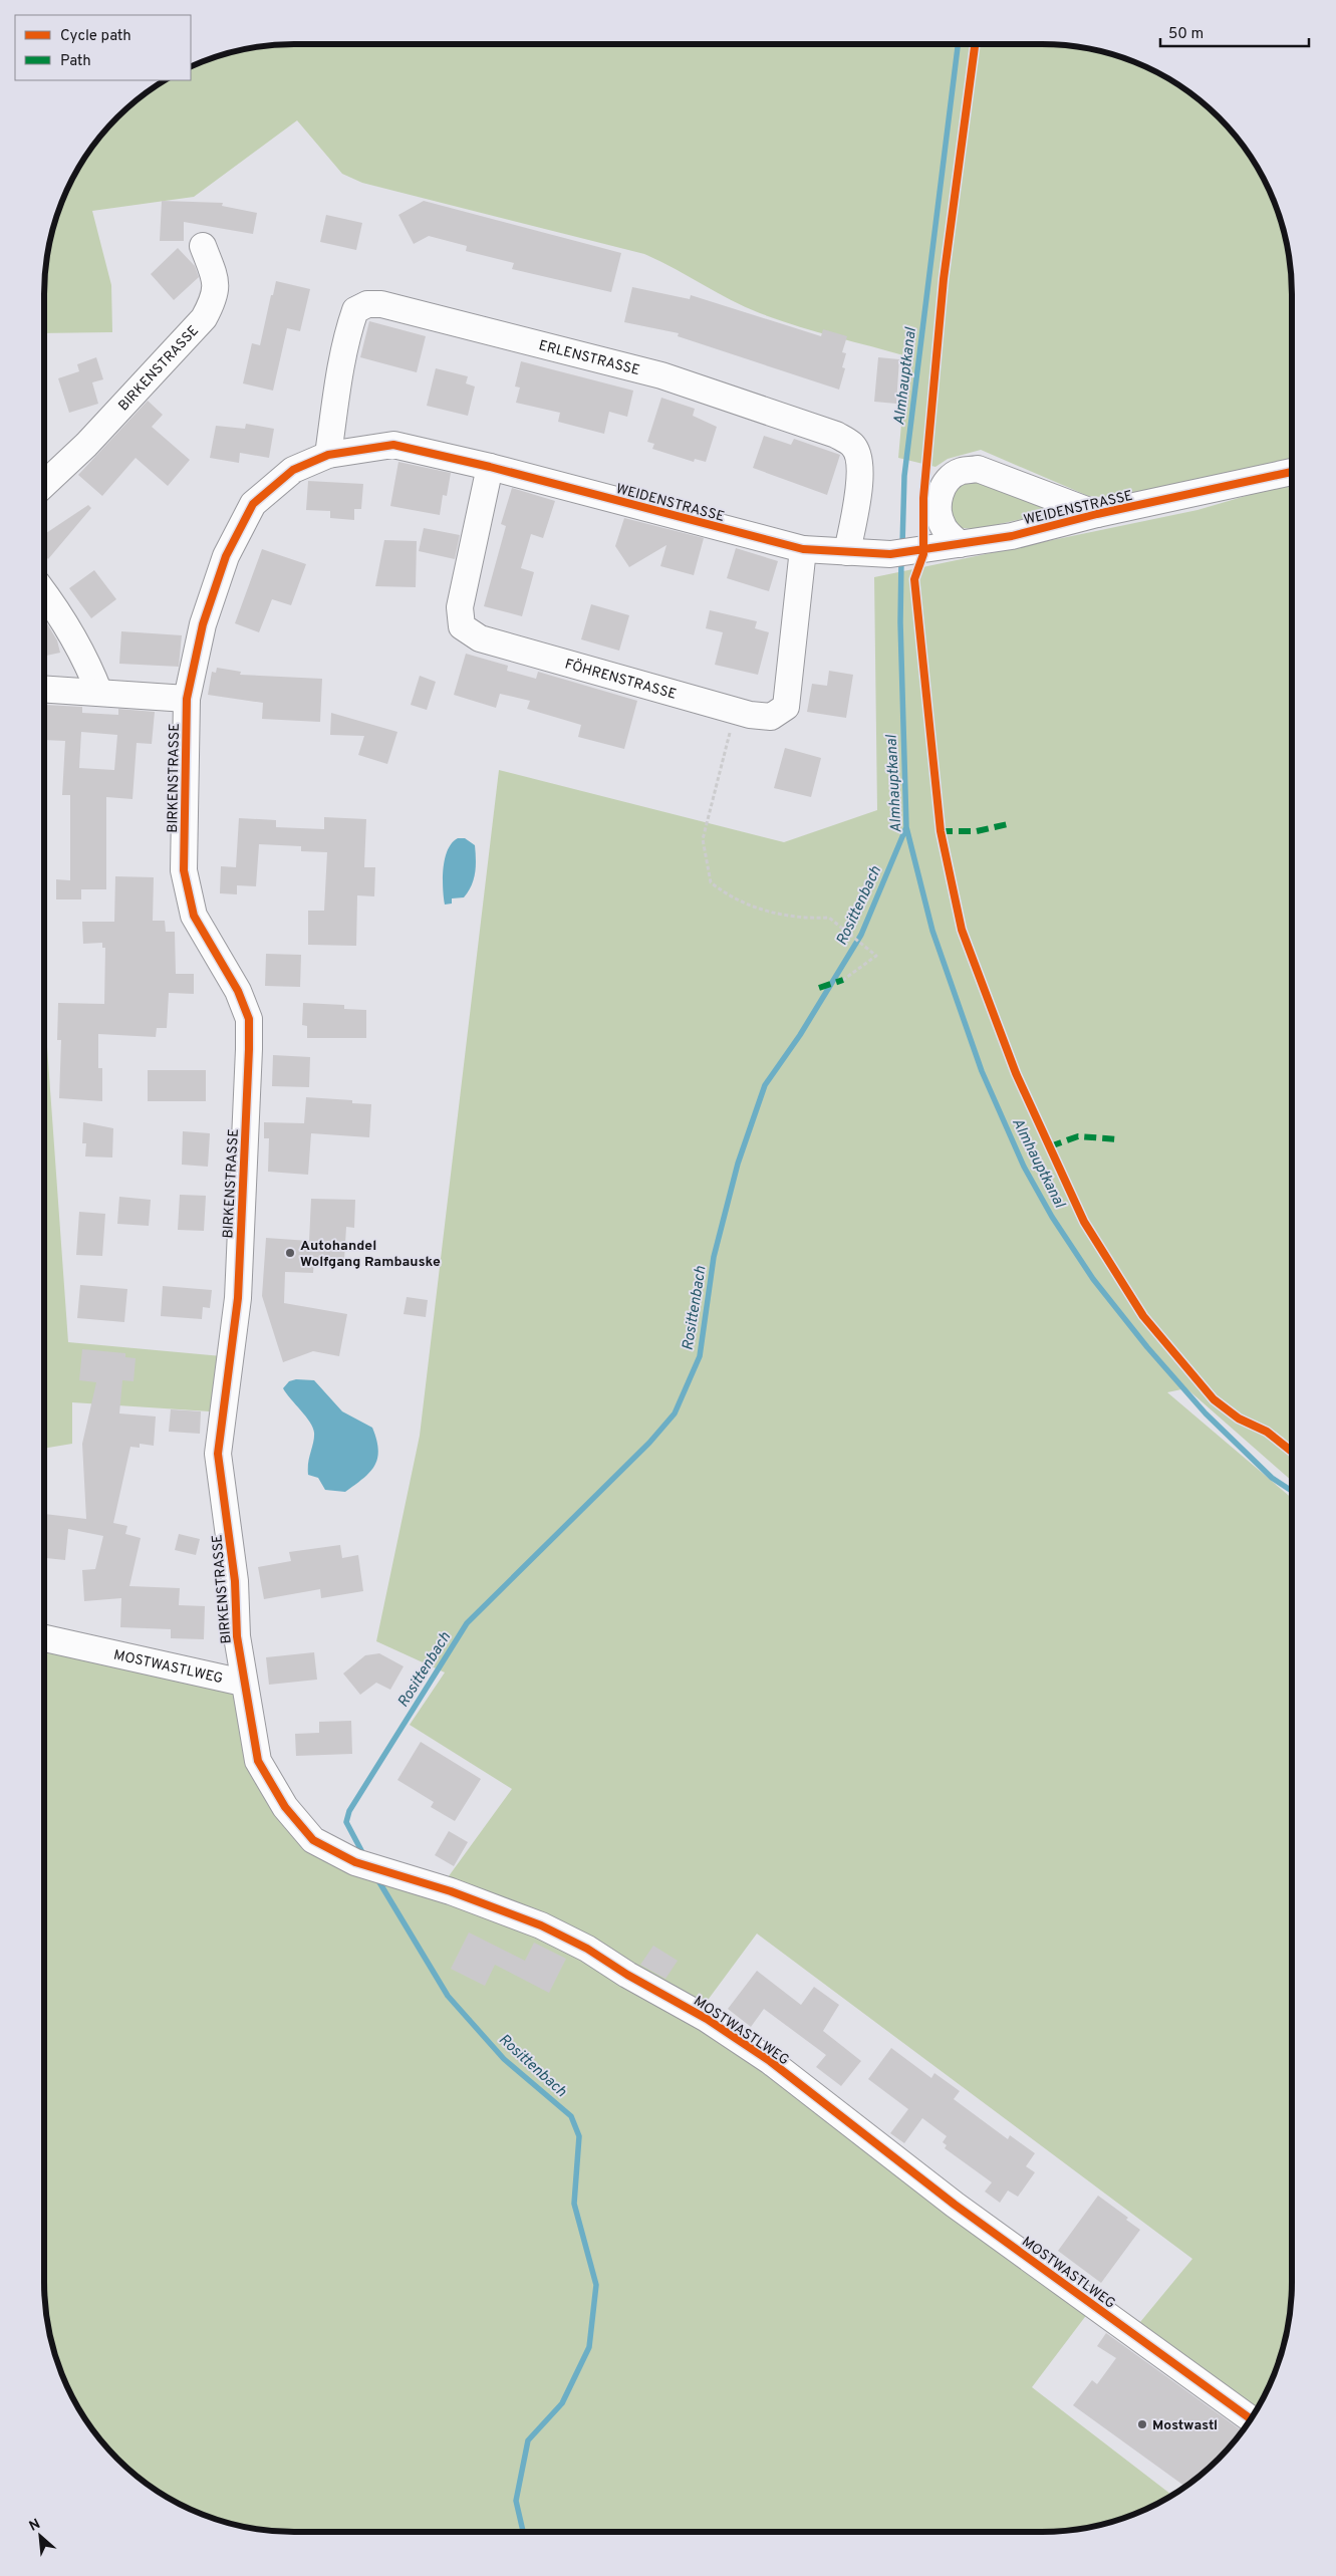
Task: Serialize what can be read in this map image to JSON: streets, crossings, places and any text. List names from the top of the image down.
{
  "streets": {
    "street": [
      "ERLENSTRASSE",
      "BIRKENSTRASSE",
      "WEIDENSTRASSE",
      "FÖHRENSTRASSE",
      "MOSTWASTLWEG"
    ]
  },
  "crossings": [
    ["ERLENSTRASSE", "WEIDENSTRASSE"],
    ["BIRKENSTRASSE", "WEIDENSTRASSE"],
    ["BIRKENSTRASSE", "MOSTWASTLWEG"],
    ["WEIDENSTRASSE", "FÖHRENSTRASSE"]
  ],
  "water": ["Almhauptkanal", "Rosittenbach"],
  "places": ["Autohandel Wolfgang Rambauske", "Mostwastl"],
  "legend": ["Cycle path", "Path"],
  "scale_bar": "50 m",
  "north": "top left"
}
